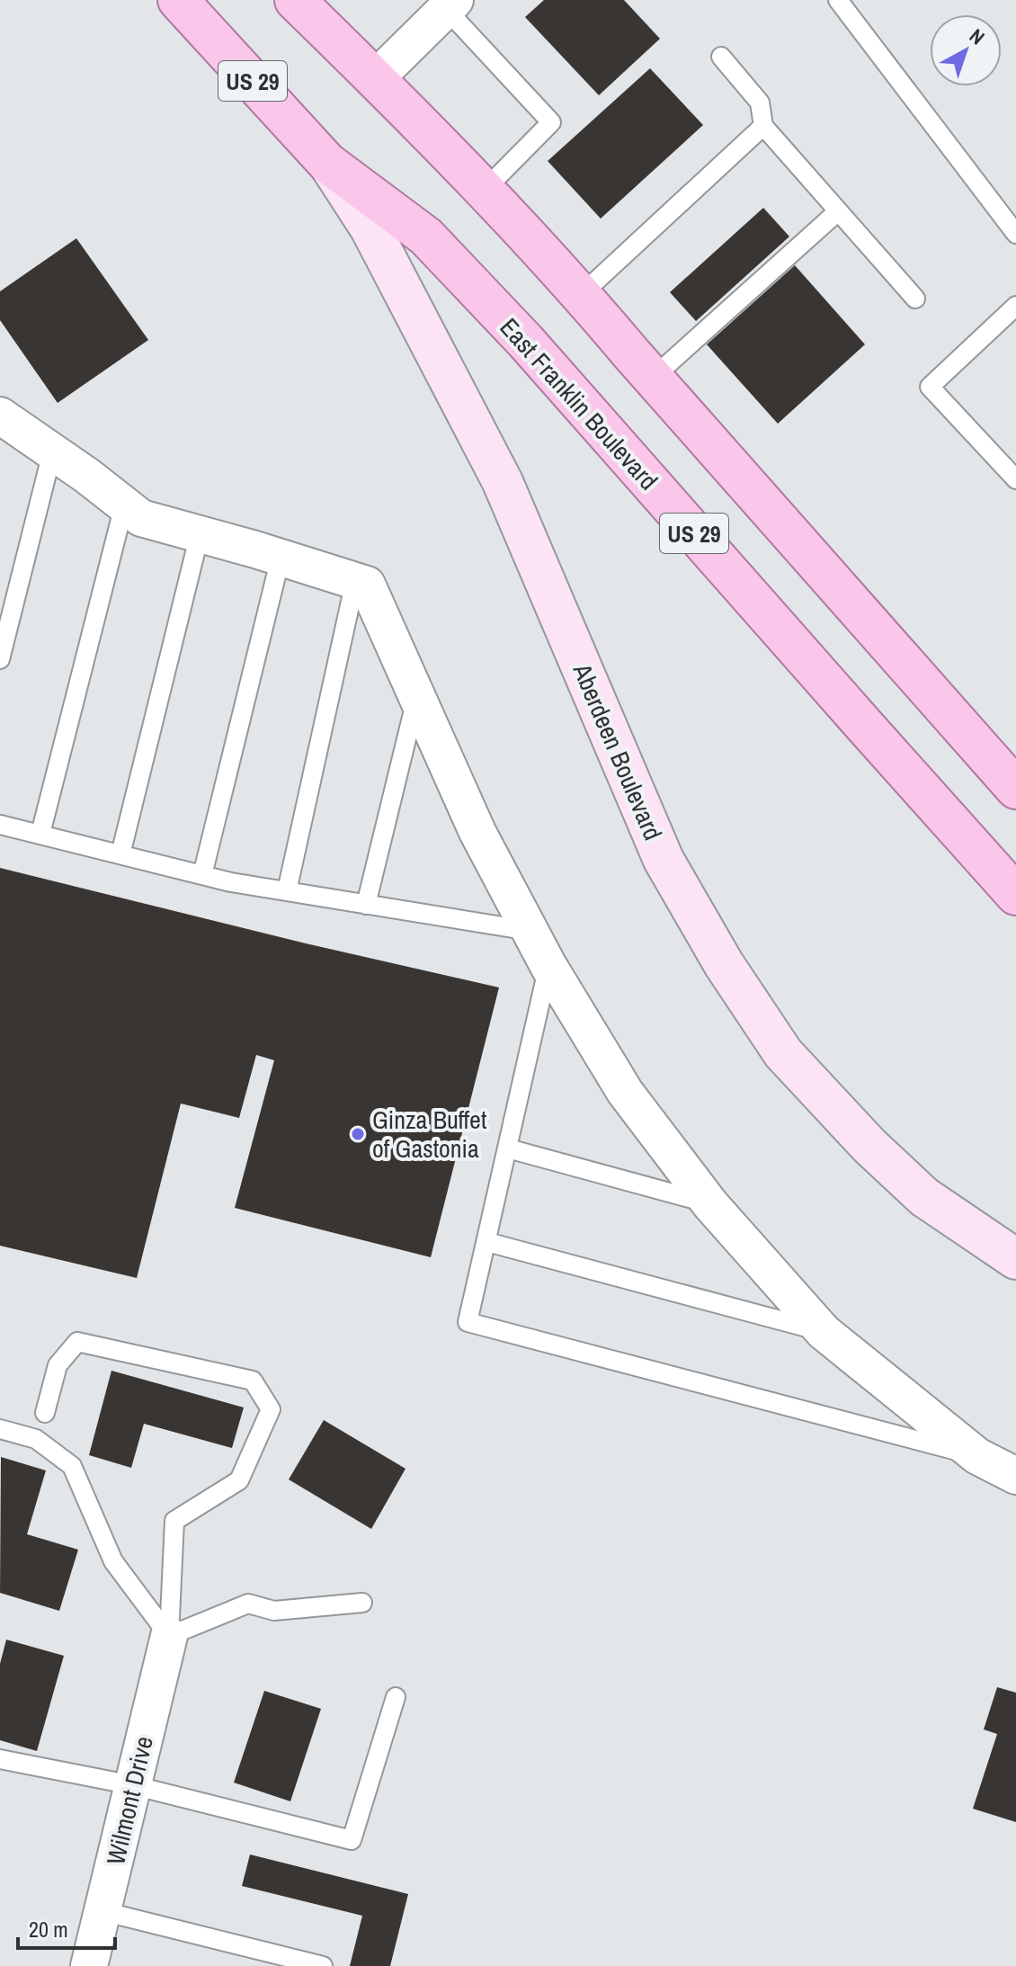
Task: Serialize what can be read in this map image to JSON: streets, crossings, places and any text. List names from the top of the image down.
{
  "streets": {
    "main road": ["US 29", "East Franklin Boulevard", "Aberdeen Boulevard"],
    "street": ["Wilmont Drive"]
  },
  "crossings": [
    ["East Franklin Boulevard", "Aberdeen Boulevard"]
  ],
  "places": ["Ginza Buffet of Gastonia"],
  "scale_bar": "20 m",
  "north": "top right"
}
